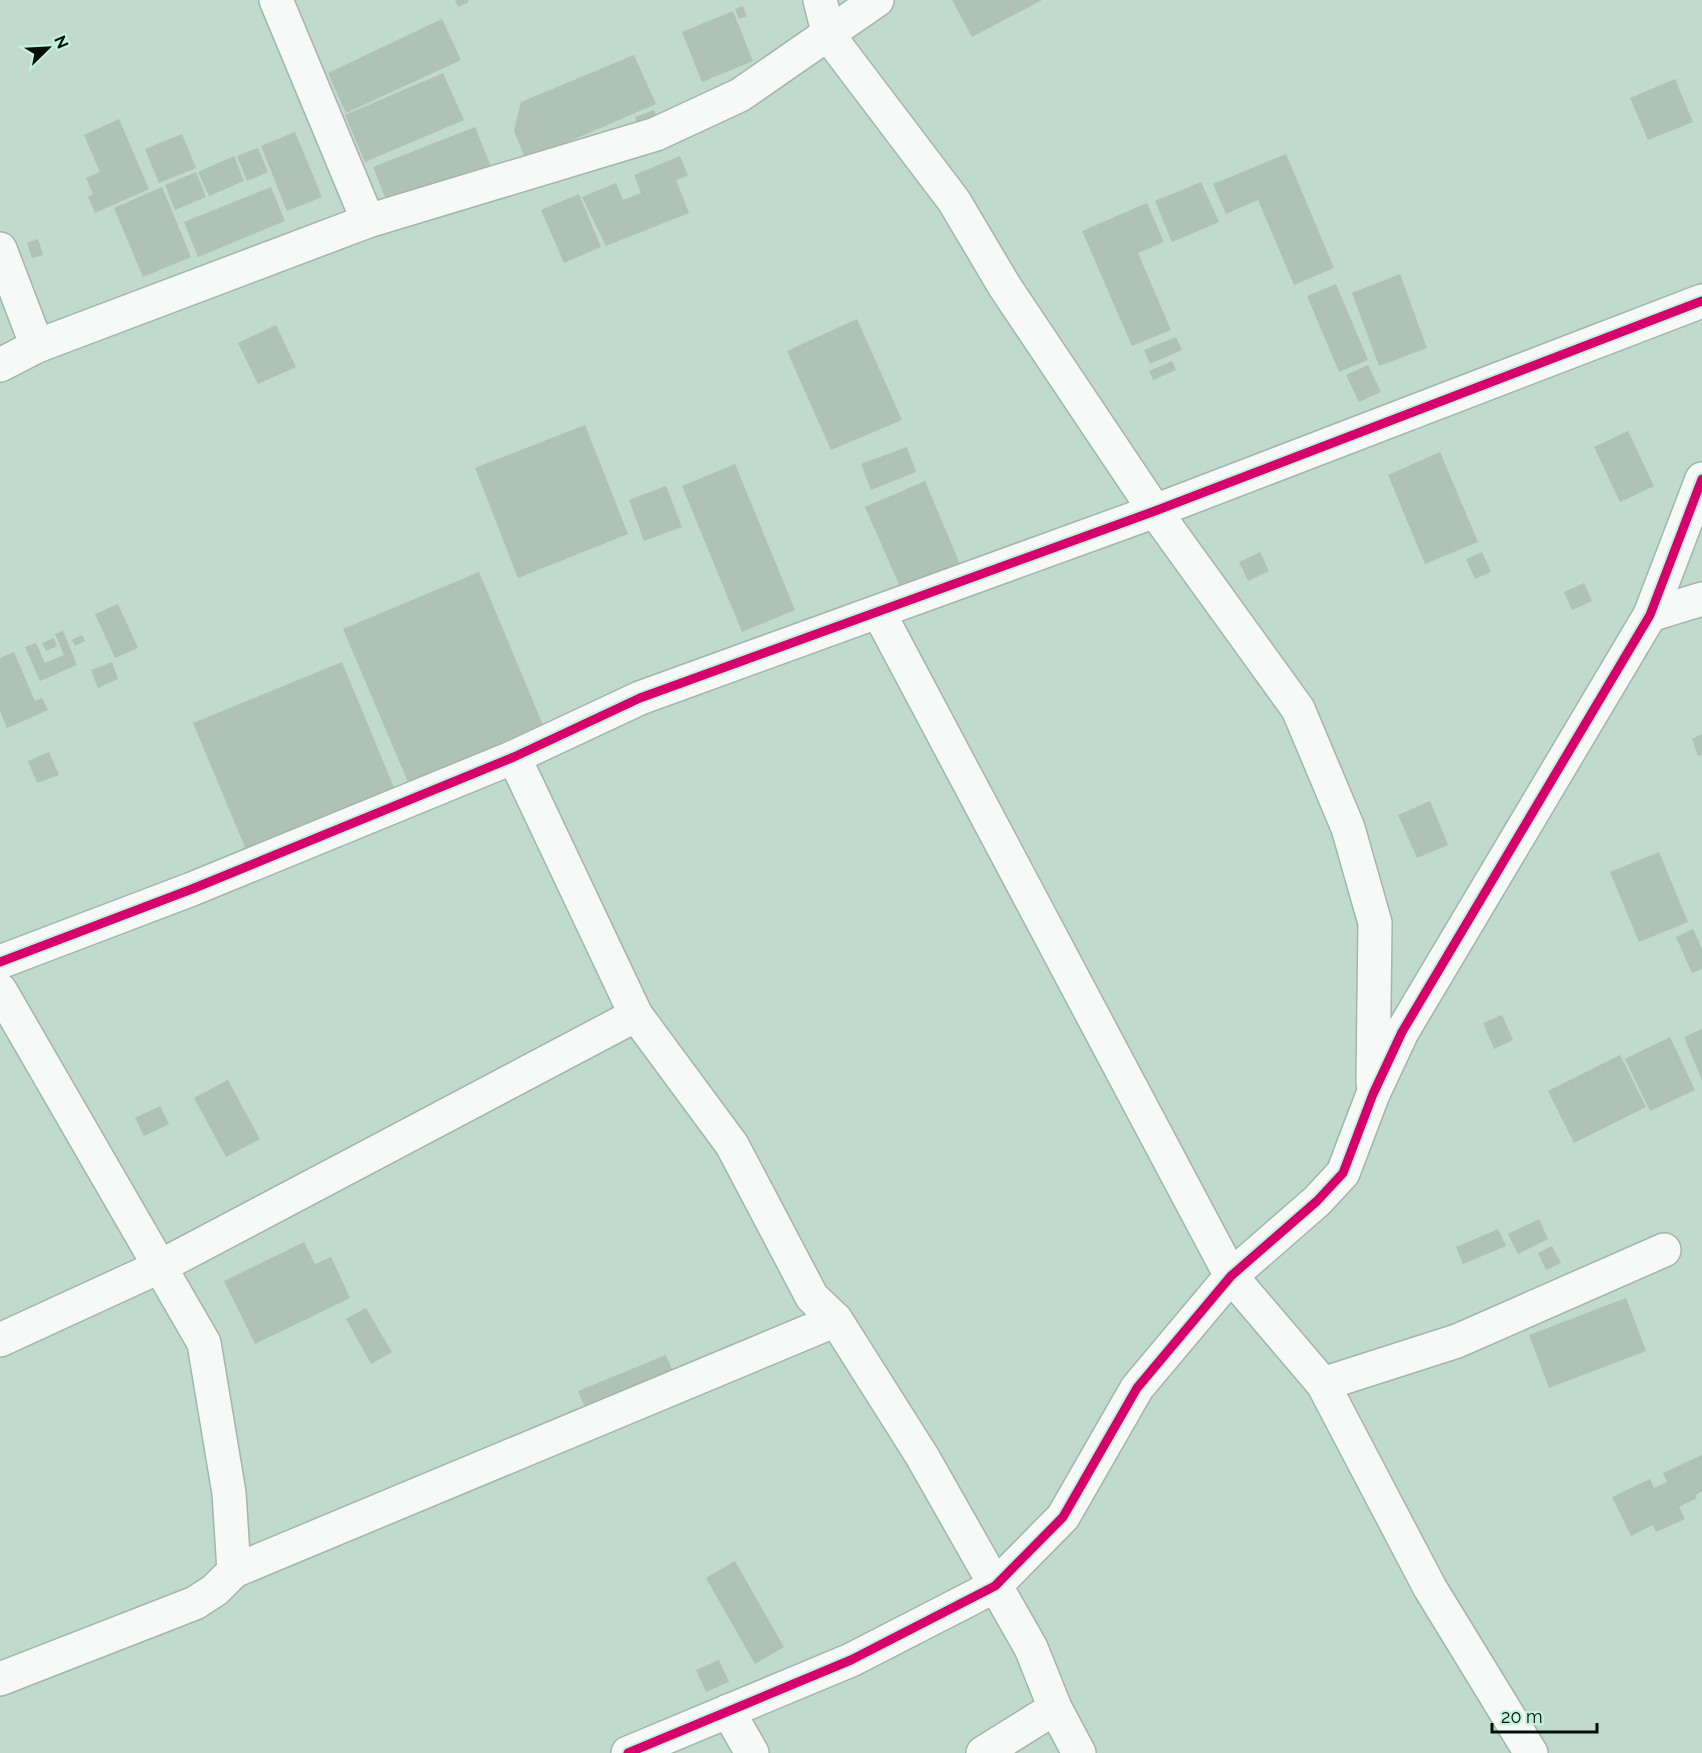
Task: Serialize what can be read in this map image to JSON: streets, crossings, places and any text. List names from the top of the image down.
{
  "scale_bar": "20 m",
  "north": "top right"
}
